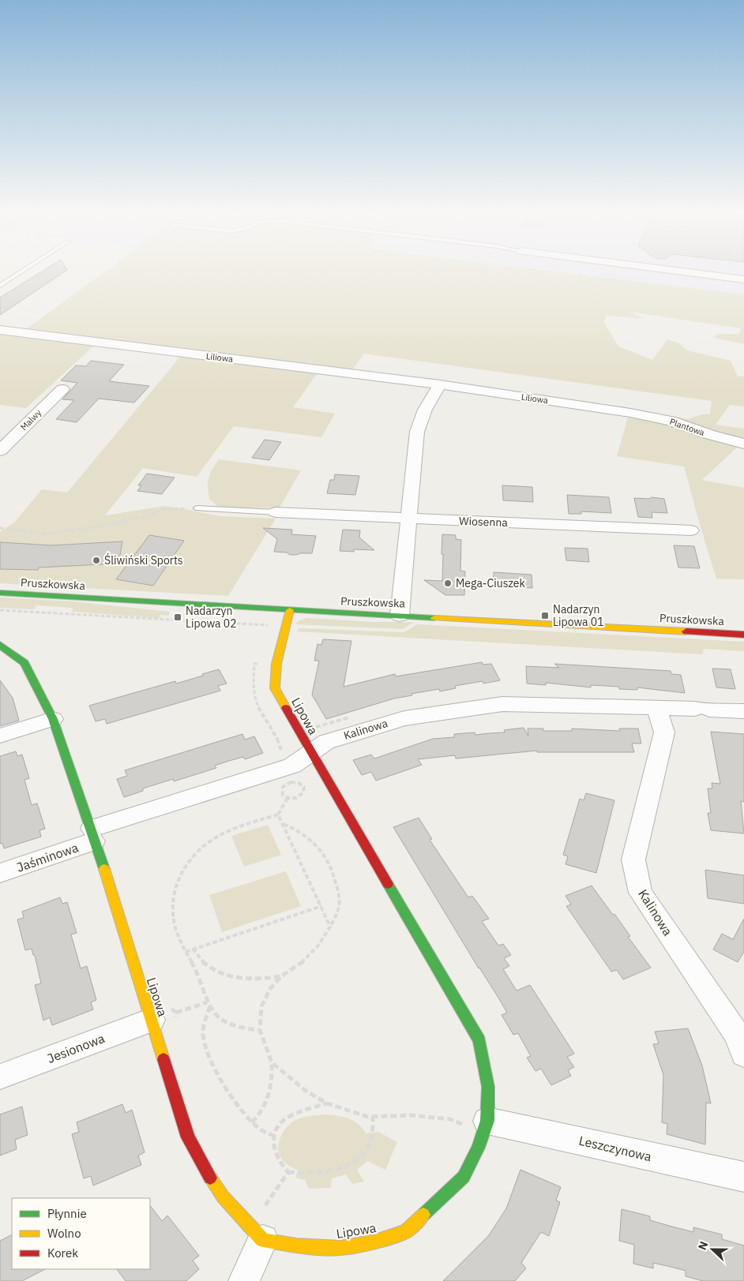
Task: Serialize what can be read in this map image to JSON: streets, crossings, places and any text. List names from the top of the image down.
{
  "streets": {
    "street": [
      "Liliowa",
      "Malwy",
      "Plantowa",
      "Wiosenna",
      "Pruszkowska",
      "Lipowa",
      "Kalinowa",
      "Jaśminowa",
      "Jesionowa",
      "Leszczynowa"
    ]
  },
  "crossings": [
    ["Liliowa", "Plantowa"],
    ["Pruszkowska", "Lipowa"],
    ["Lipowa", "Kalinowa"],
    ["Lipowa", "Jaśminowa"],
    ["Lipowa", "Jesionowa"],
    ["Lipowa", "Leszczynowa"],
    ["Kalinowa", "Jaśminowa"]
  ],
  "places": {
    "other": ["Śliwiński Sports", "Mega-Ciuszek"],
    "transit": ["Nadarzyn Lipowa 01", "Nadarzyn Lipowa 02"]
  },
  "legend": ["Płynnie", "Wolno", "Korek"],
  "north": "left"
}
